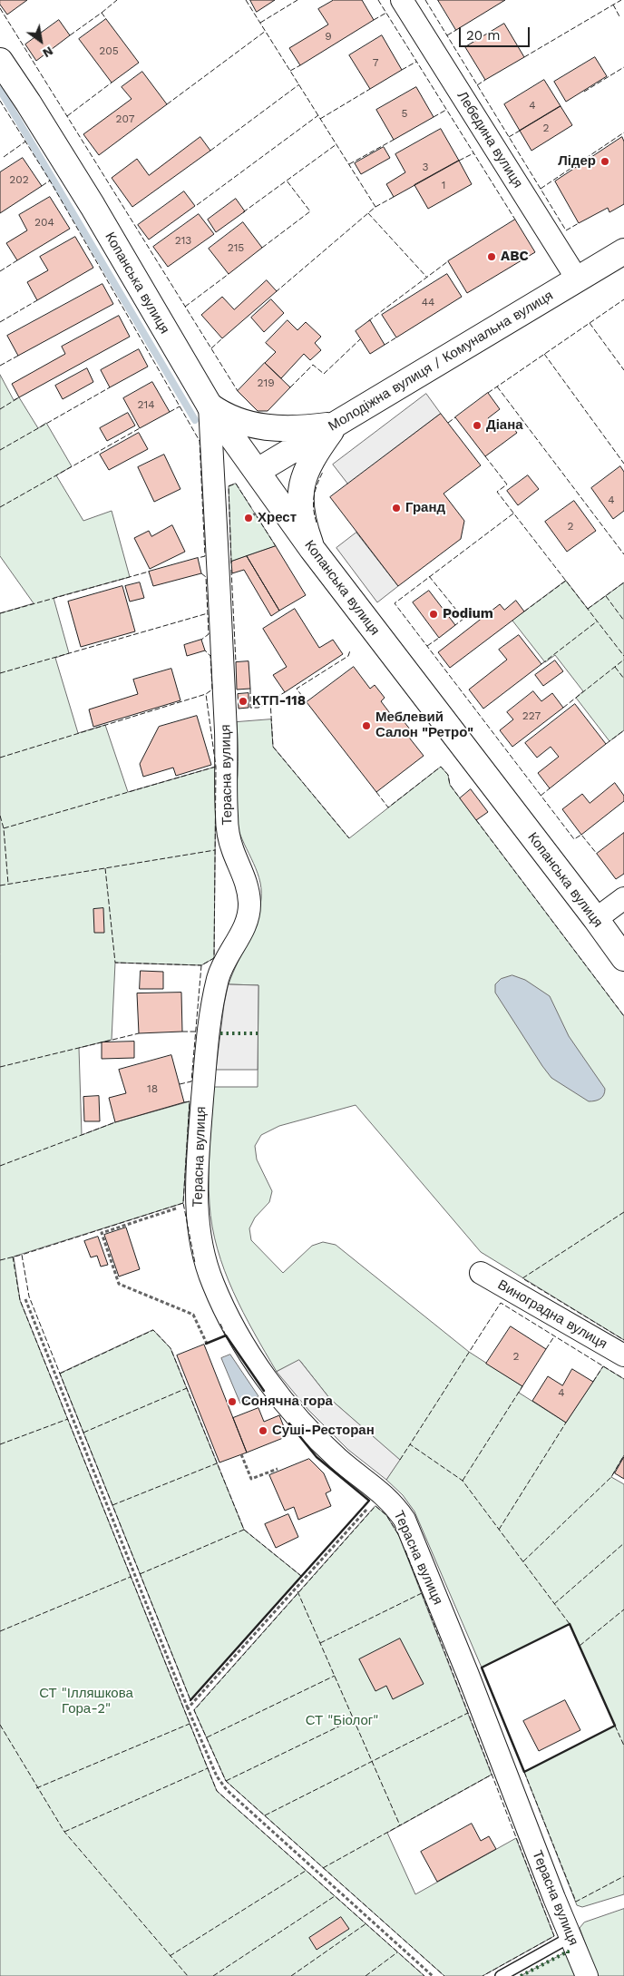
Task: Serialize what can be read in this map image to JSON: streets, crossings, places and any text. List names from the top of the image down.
{
  "streets": {
    "main road": ["Копанська вулиця", "Молодіжна вулиця / Комунальна вулиця"],
    "street": ["Лебедина вулиця", "Терасна вулиця", "Виноградна вулиця"]
  },
  "crossings": [
    ["Лебедина вулиця", "Молодіжна вулиця / Комунальна вулиця"],
    ["Копанська вулиця", "Молодіжна вулиця / Комунальна вулиця"],
    ["Копанська вулиця", "Терасна вулиця"]
  ],
  "parks": ["СТ \"Ілляшкова Гора-2\"", "СТ \"Біолог\""],
  "places": [
    "Лідер",
    "ABC",
    "Діана",
    "Гранд",
    "Хрест",
    "Podium",
    "КТП-118",
    "Меблевий Салон \"Ретро\"",
    "Сонячна гора",
    "Суші-Ресторан"
  ],
  "house_numbers": [
    "9",
    "205",
    "7",
    "4",
    "5",
    "207",
    "2",
    "3",
    "202",
    "1",
    "204",
    "213",
    "215",
    "44",
    "219",
    "214",
    "4",
    "2",
    "227",
    "18",
    "2",
    "4"
  ],
  "scale_bar": "20 m",
  "north": "bottom right"
}
